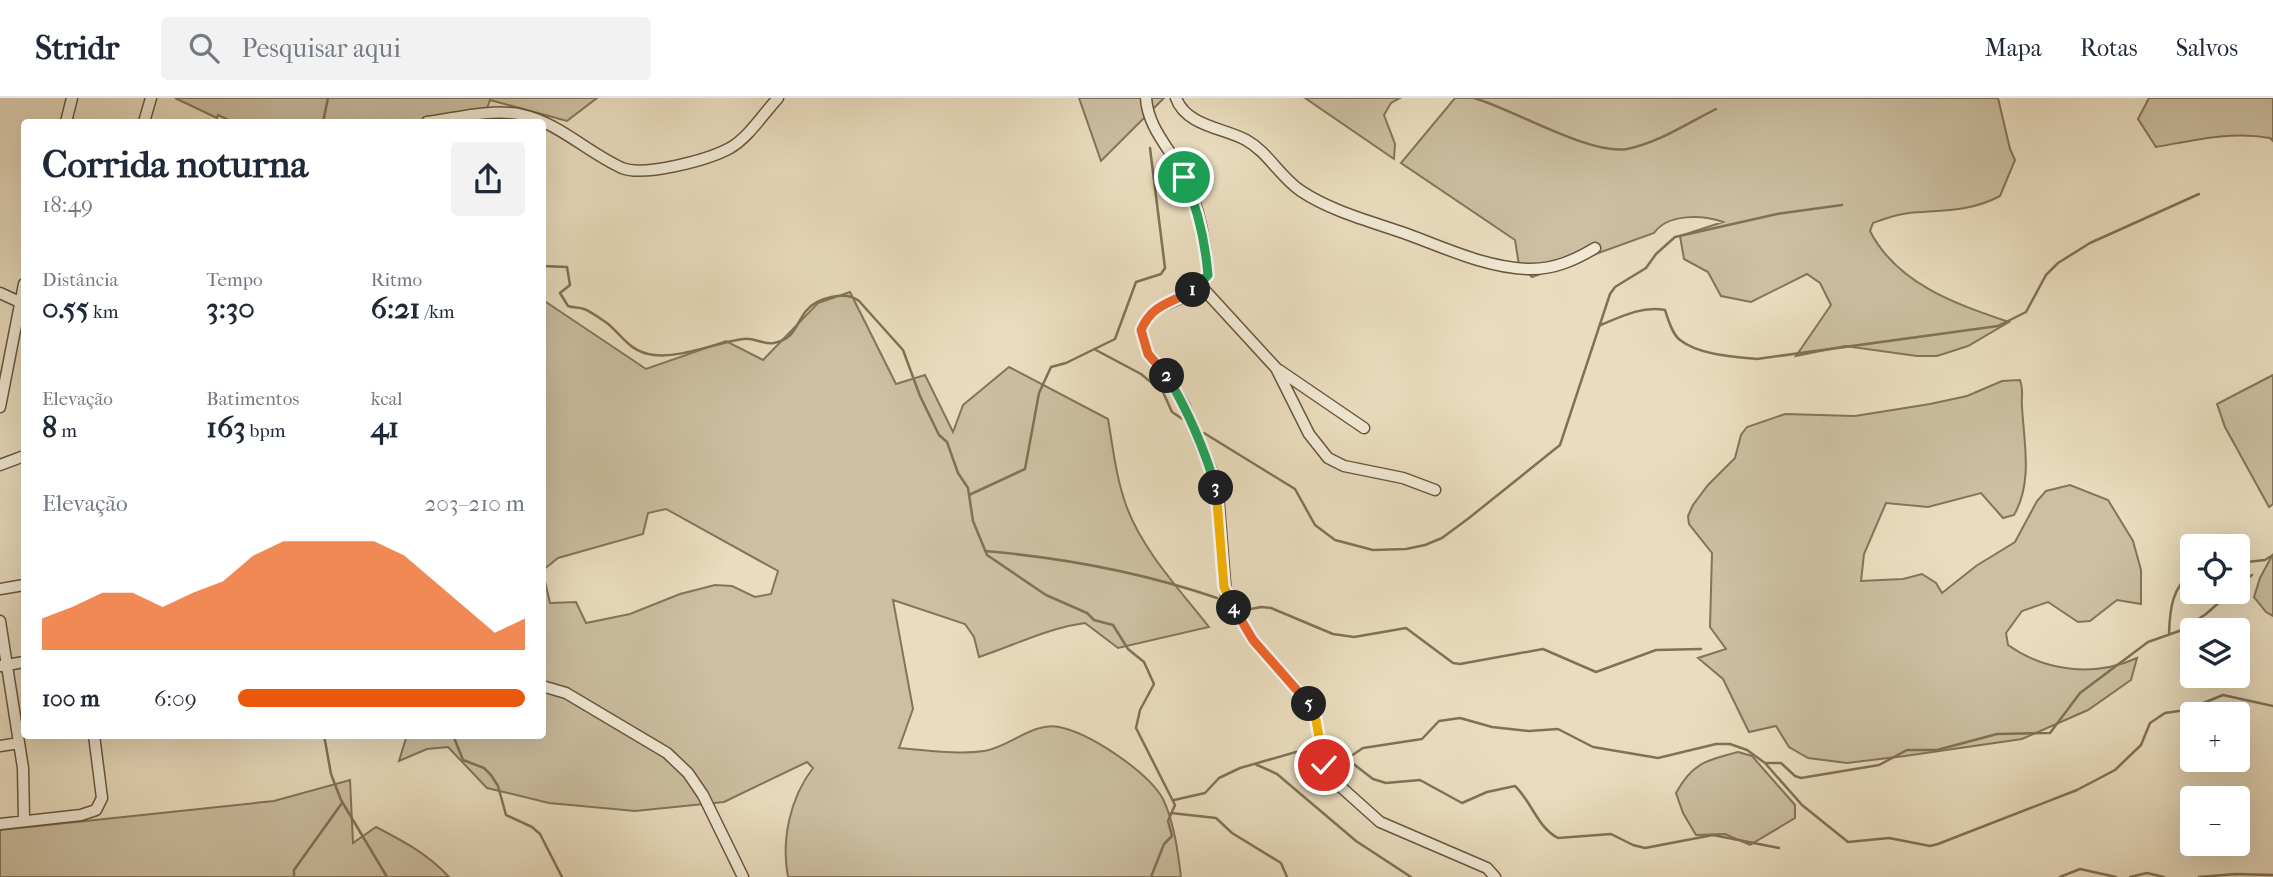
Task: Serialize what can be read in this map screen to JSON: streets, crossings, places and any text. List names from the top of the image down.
{
  "page": {
    "header": "Stridr",
    "search": "Pesquisar aqui",
    "nav": ["Mapa", "Rotas", "Salvos"],
    "heading": ["Corrida noturna", "18:49"],
    "stats": [
      ["Distância", "0.55 km"],
      ["Tempo", "3:30"],
      ["Ritmo", "6:21 /km"],
      ["Elevação", "8 m"],
      ["Batimentos", "163 bpm"],
      ["kcal", "41"]
    ],
    "pins": [
      "1",
      "2",
      "3",
      "4",
      "5"
    ],
    "chart": ["Elevação", "203–210 m"],
    "map_buttons": ["+", "−"],
    "list": [
      {
        "name": "100 m",
        "note": "6:09"
      }
    ]
  }
}
